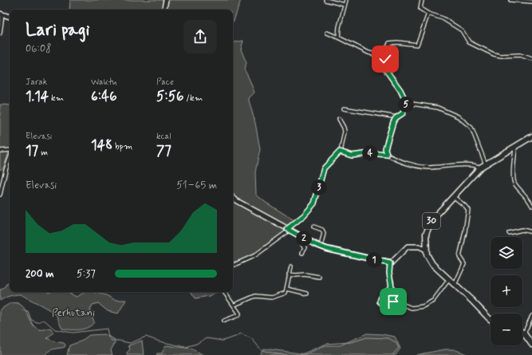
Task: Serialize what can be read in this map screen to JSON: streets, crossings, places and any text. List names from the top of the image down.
{
  "streets": {
    "highway": ["30"]
  },
  "parks": ["Perhutani"],
  "page": {
    "heading": ["Lari pagi", "06:08"],
    "stats": [
      ["Jarak", "1.14 km"],
      ["Waktu", "6:46"],
      ["Pace", "5:56 /km"],
      ["Elevasi", "17 m"],
      ["148 bpm"],
      ["kcal", "77"]
    ],
    "pins": [
      "5",
      "4",
      "3",
      "2",
      "1"
    ],
    "chart": ["Elevasi", "51–65 m"],
    "map_buttons": ["+", "−"],
    "list": [
      {
        "name": "200 m",
        "note": "5:37"
      }
    ]
  }
}
